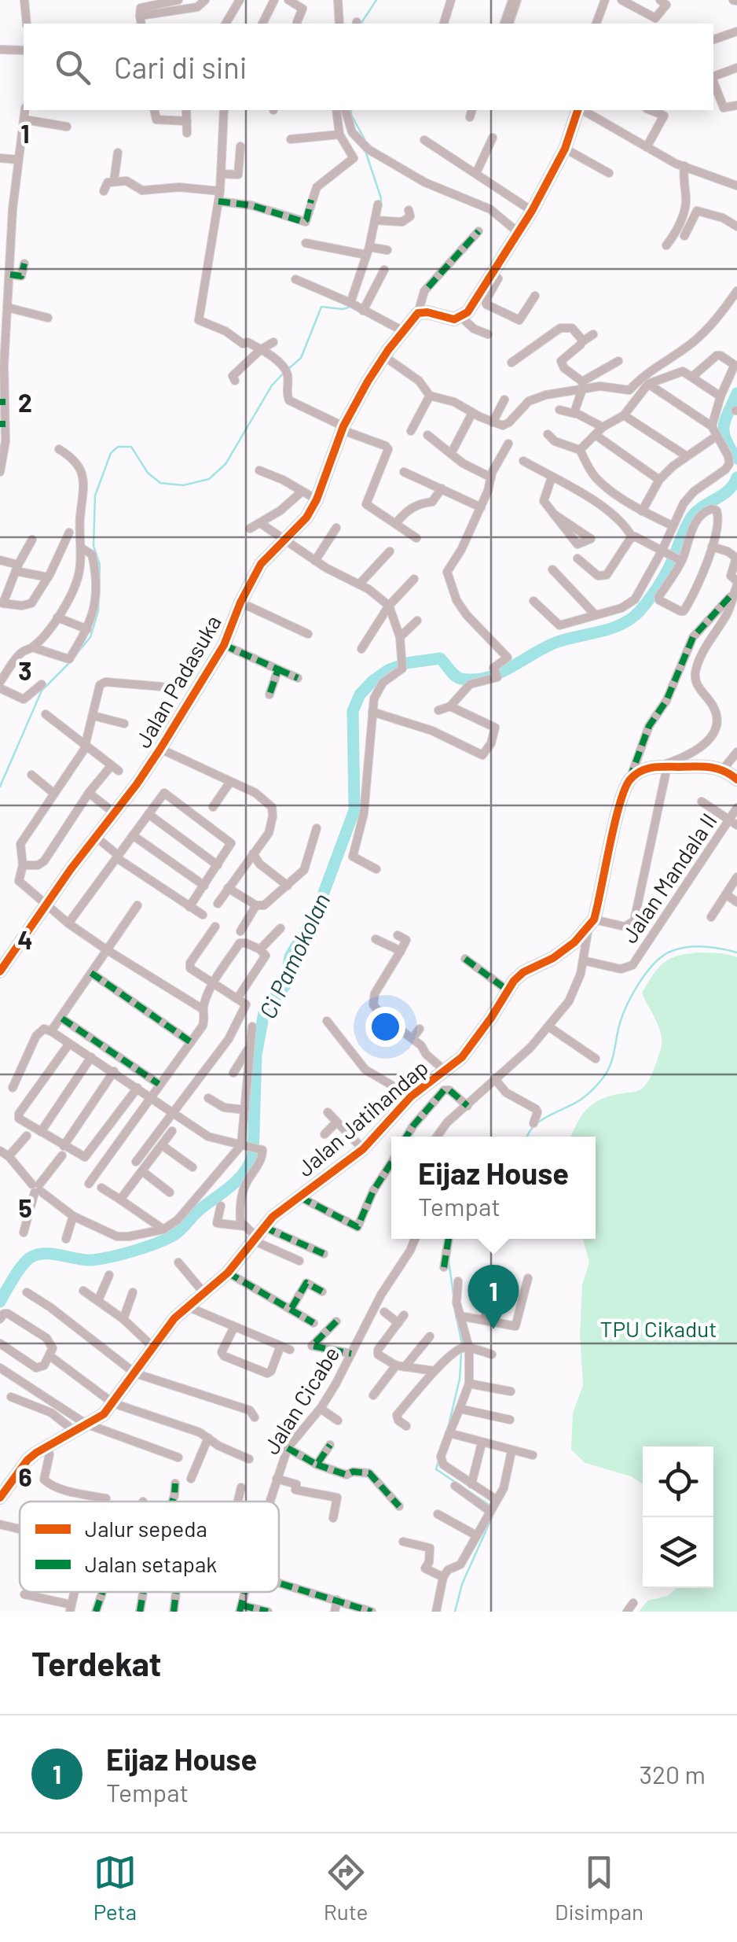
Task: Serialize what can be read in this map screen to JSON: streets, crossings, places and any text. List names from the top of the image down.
{
  "streets": {
    "street": [
      "Jalan Padasuka",
      "Jalan Mandala II",
      "Jalan Jatihandap",
      "Jalan Cicabe"
    ]
  },
  "water": ["Ci Pamokolan"],
  "parks": ["TPU Cikadut"],
  "legend": ["Jalur sepeda", "Jalan setapak"],
  "page": {
    "search": "Cari di sini",
    "popup": ["Eijaz House", "Tempat"],
    "pins": "1",
    "heading": "Terdekat",
    "list": [
      {
        "mark": "1",
        "name": "Eijaz House",
        "note": "Tempat",
        "value": "320 m"
      }
    ],
    "nav": ["Peta", "Rute", "Disimpan"]
  },
  "grid": {
    "rows": [
      "1",
      "2",
      "3",
      "4",
      "5",
      "6"
    ]
  }
}
